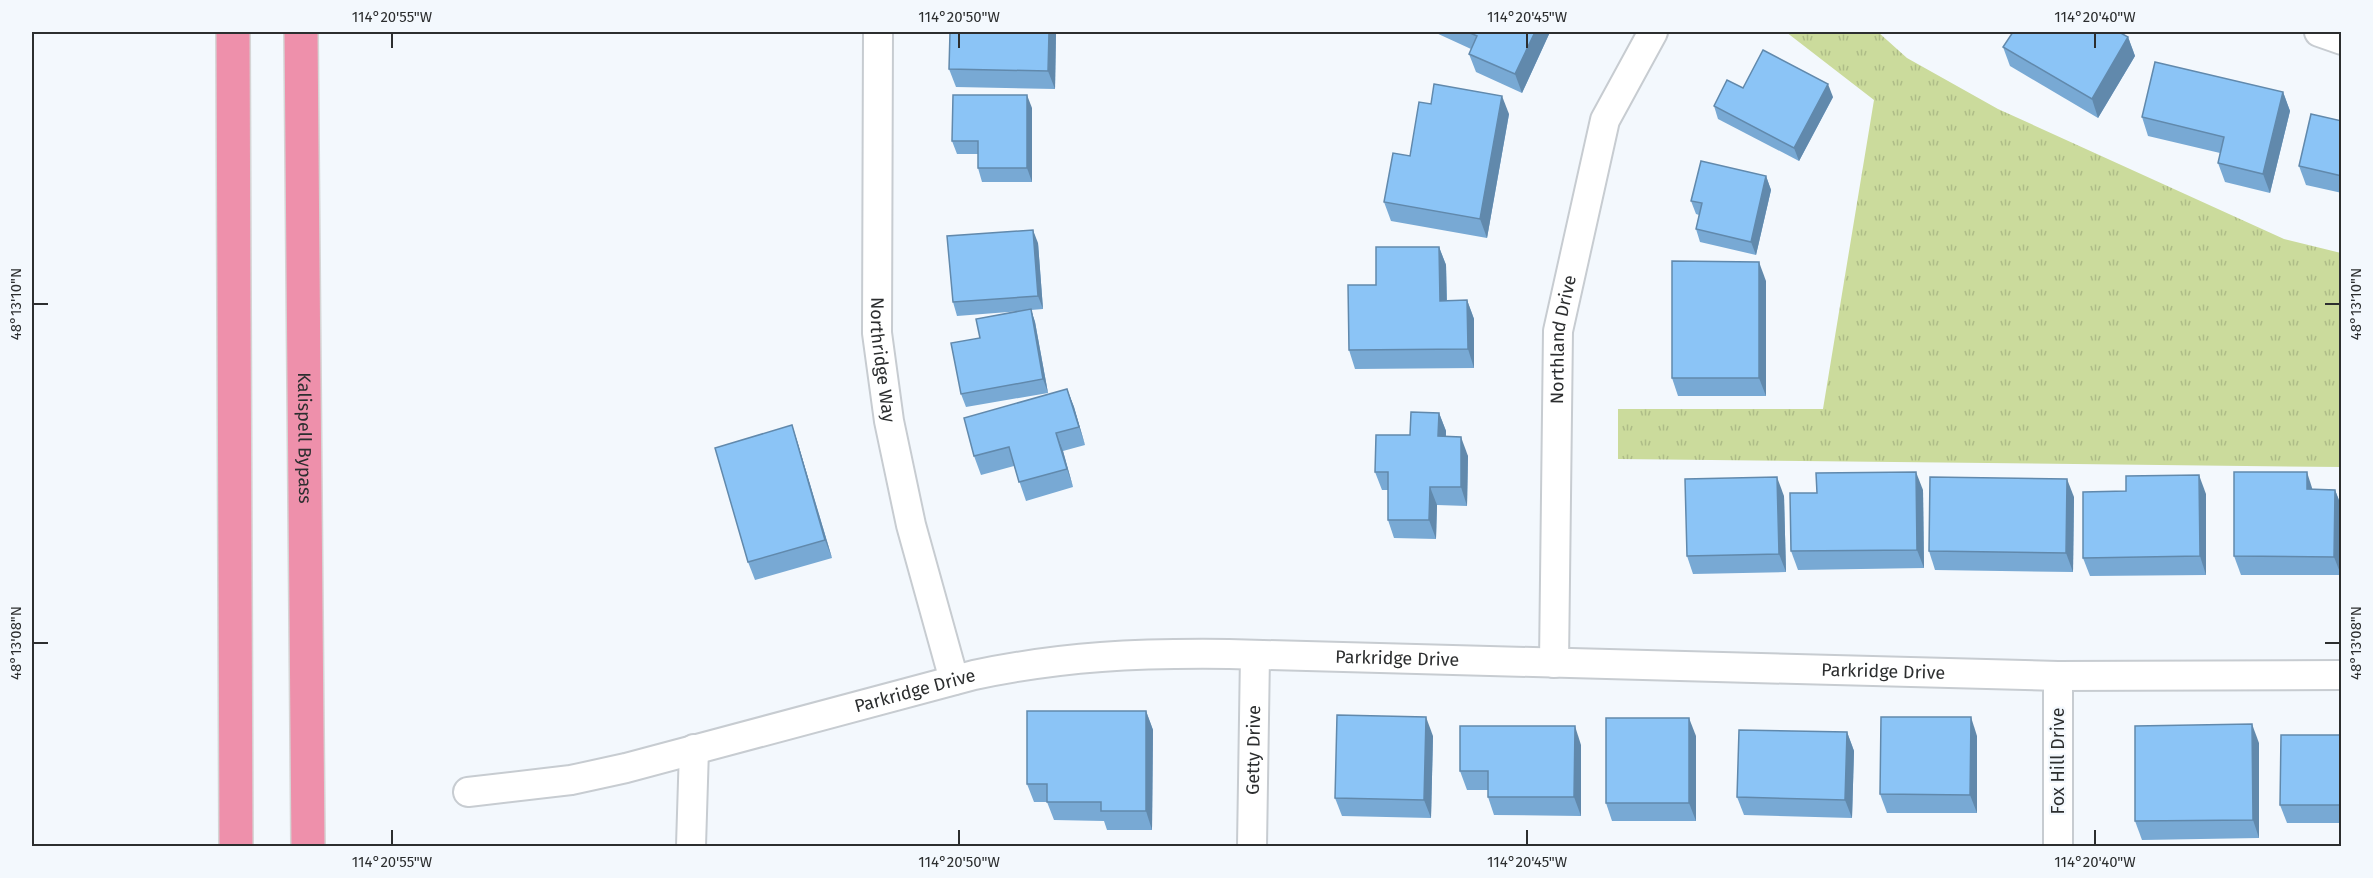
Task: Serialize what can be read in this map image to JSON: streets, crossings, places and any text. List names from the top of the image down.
{
  "streets": {
    "highway": ["Kalispell Bypass"],
    "street": [
      "Northland Drive",
      "Northridge Way",
      "Parkridge Drive",
      "Getty Drive",
      "Fox Hill Drive"
    ]
  },
  "crossings": [
    ["Northland Drive", "Parkridge Drive"],
    ["Northridge Way", "Parkridge Drive"],
    ["Parkridge Drive", "Getty Drive"],
    ["Parkridge Drive", "Fox Hill Drive"]
  ],
  "coordinates": [
    "114°20'55\"W",
    "114°20'50\"W",
    "114°20'45\"W",
    "114°20'40\"W",
    "48°13'10\"N",
    "48°13'08\"N"
  ]
}
